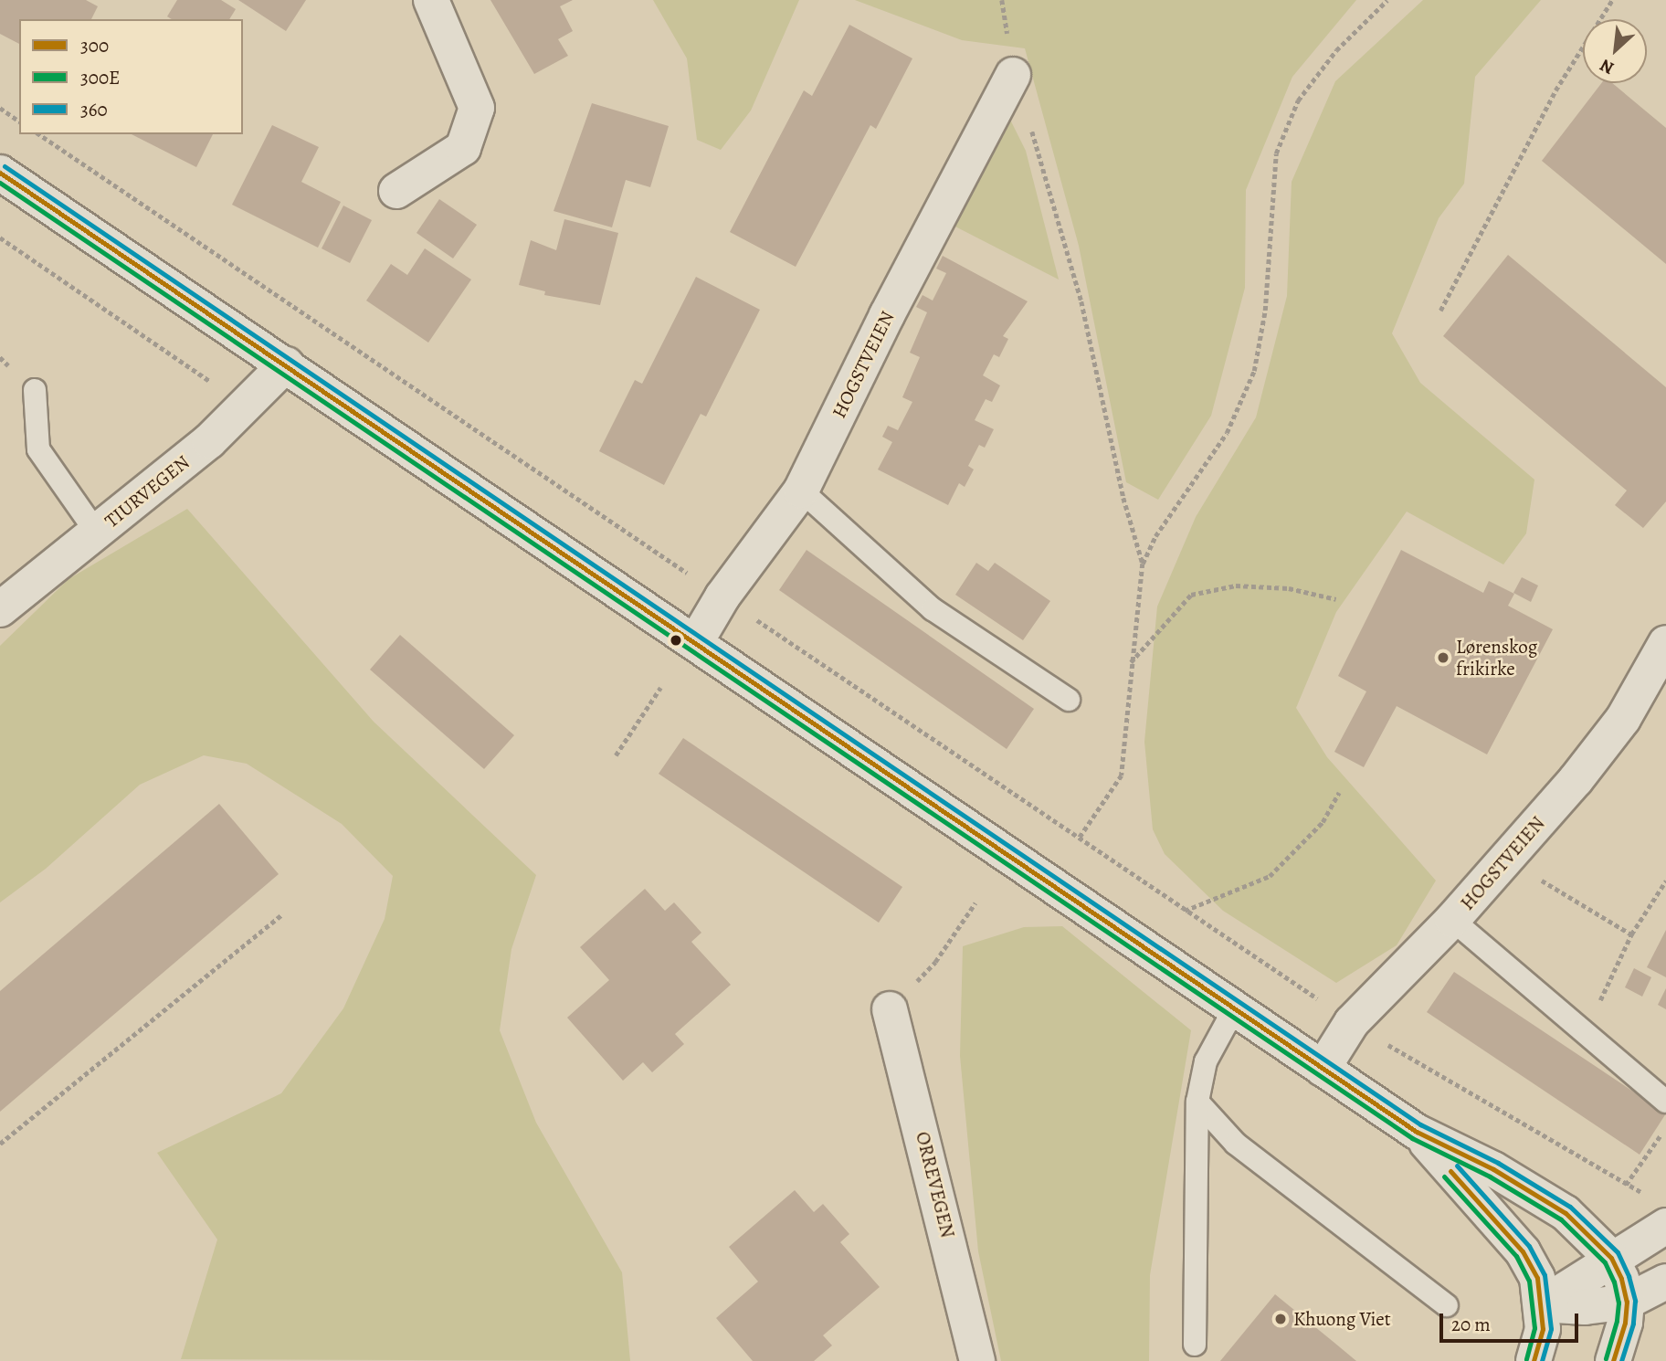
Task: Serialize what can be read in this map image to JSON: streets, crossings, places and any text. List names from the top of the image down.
{
  "streets": {
    "street": ["HOGSTVEIEN", "TIURVEGEN", "ORREVEGEN"]
  },
  "places": ["Lørenskog frikirke", "Khuong Viet"],
  "lines": ["transit line 360", "transit line 300", "transit line 300E"],
  "legend": ["300", "300E", "360"],
  "scale_bar": "20 m",
  "north": "bottom left"
}
